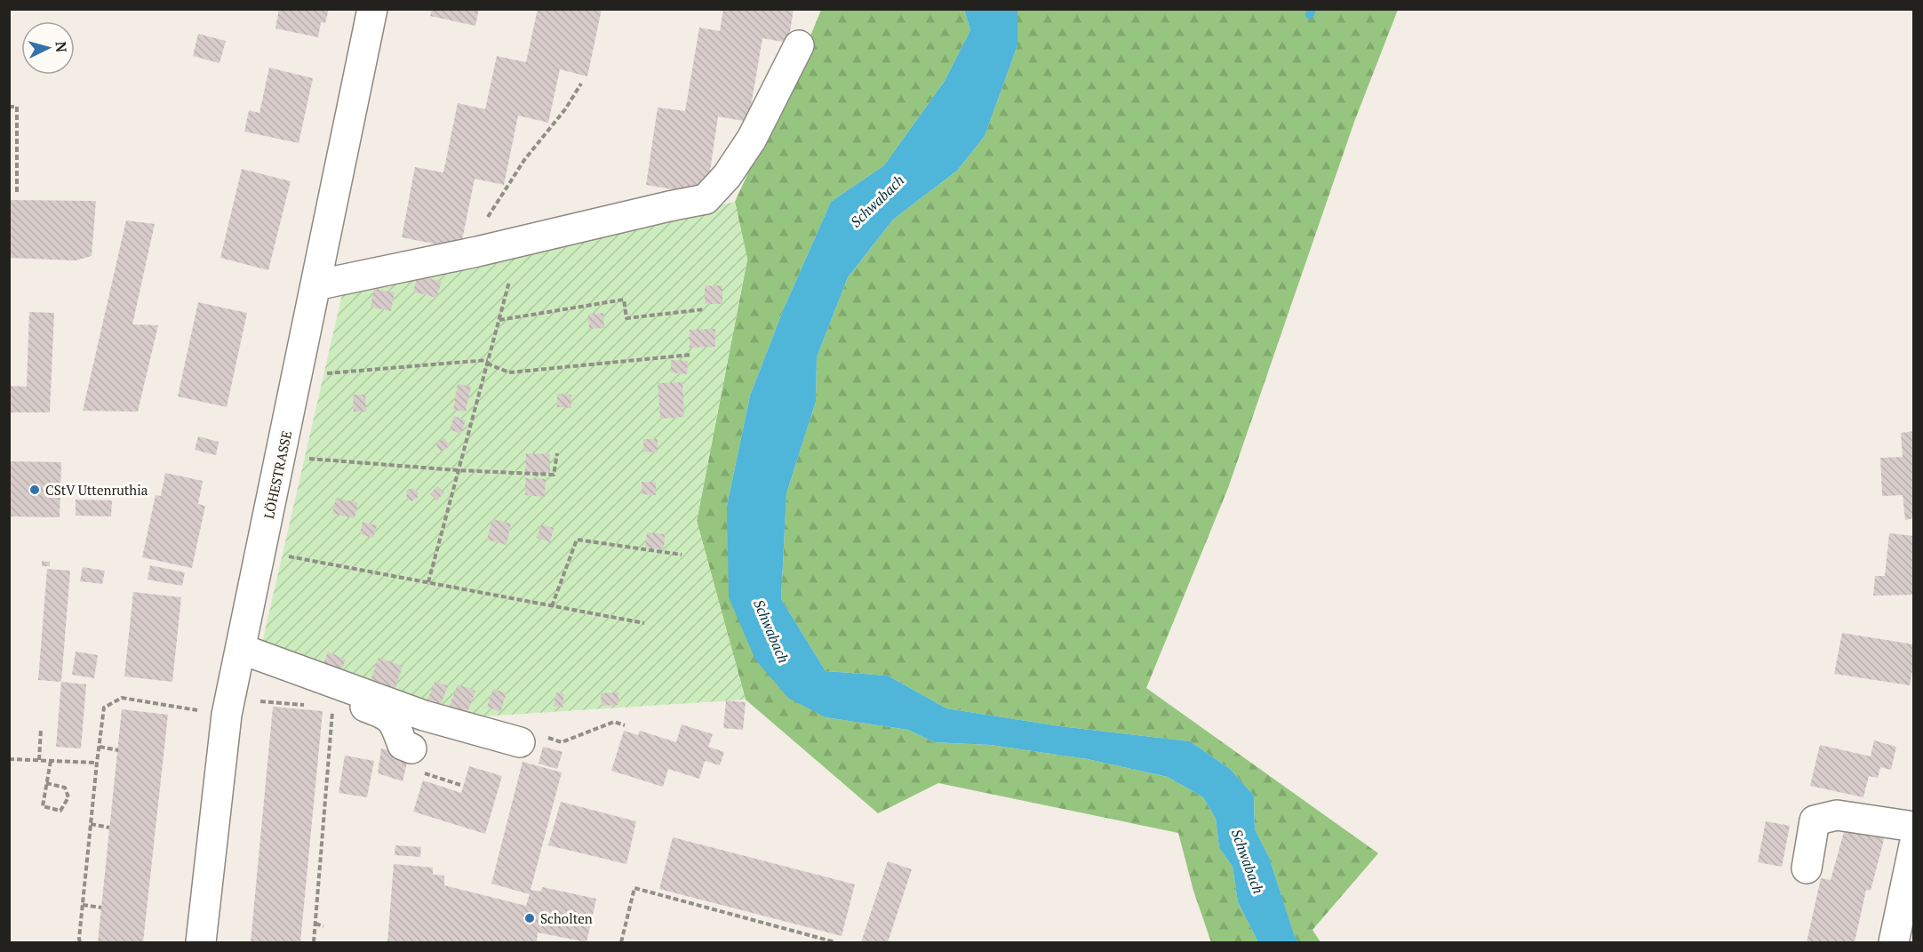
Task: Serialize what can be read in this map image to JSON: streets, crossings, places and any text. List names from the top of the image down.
{
  "streets": {
    "street": ["LÖHESTRASSE"]
  },
  "water": ["Schwabach"],
  "places": ["CStV Uttenruthia", "Scholten"],
  "north": "right"
}
